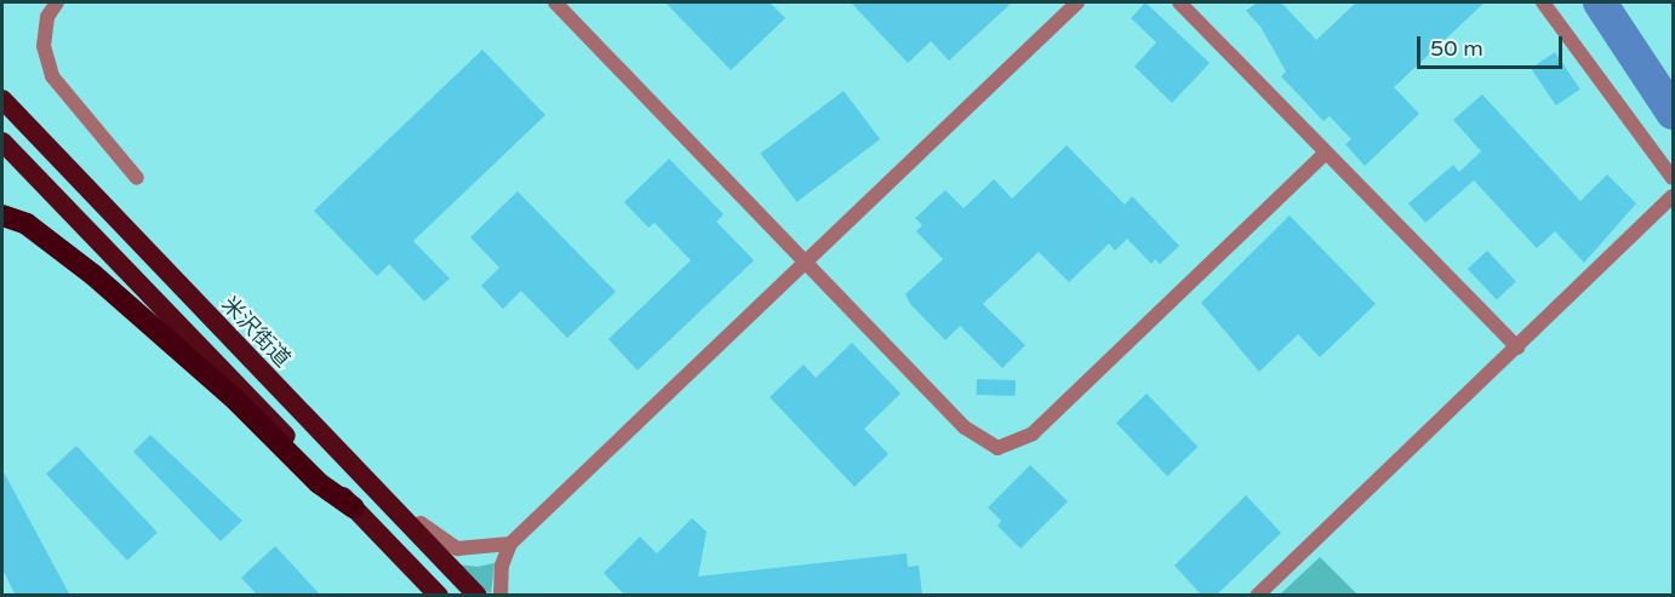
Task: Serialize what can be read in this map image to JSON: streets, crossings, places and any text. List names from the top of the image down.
{
  "streets": {
    "highway": ["米沢街道"]
  },
  "scale_bar": "50 m"
}
